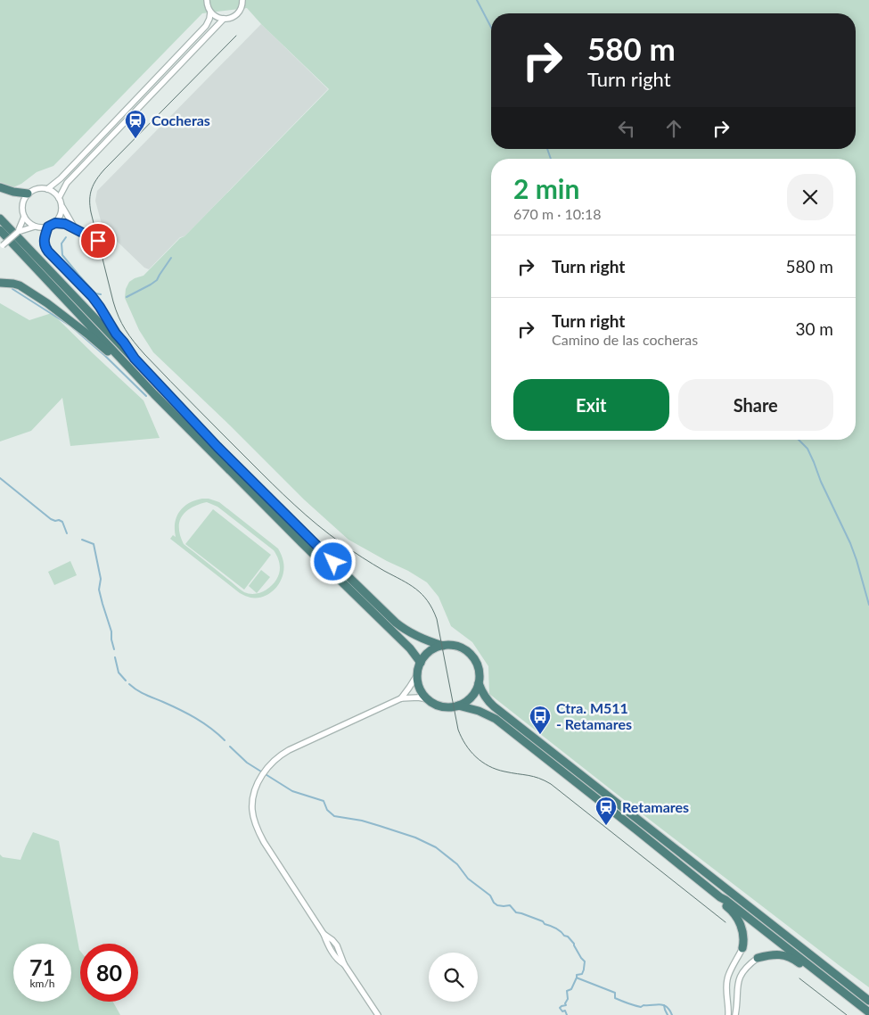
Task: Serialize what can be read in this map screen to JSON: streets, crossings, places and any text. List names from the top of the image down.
{
  "places": {
    "station": ["Cocheras", "Retamares"],
    "bus stop": ["Ctra. M511 - Retamares"]
  },
  "page": {
    "turn": ["580 m", "Turn right"],
    "heading": ["2 min", "670 m · 10:18"],
    "list": [
      {
        "name": "Turn right",
        "value": "580 m"
      },
      {
        "name": "Turn right",
        "note": "Camino de las cocheras",
        "value": "30 m"
      }
    ],
    "buttons": ["Exit", "Share"],
    "speed": "71 km/h",
    "limit": "80"
  }
}
